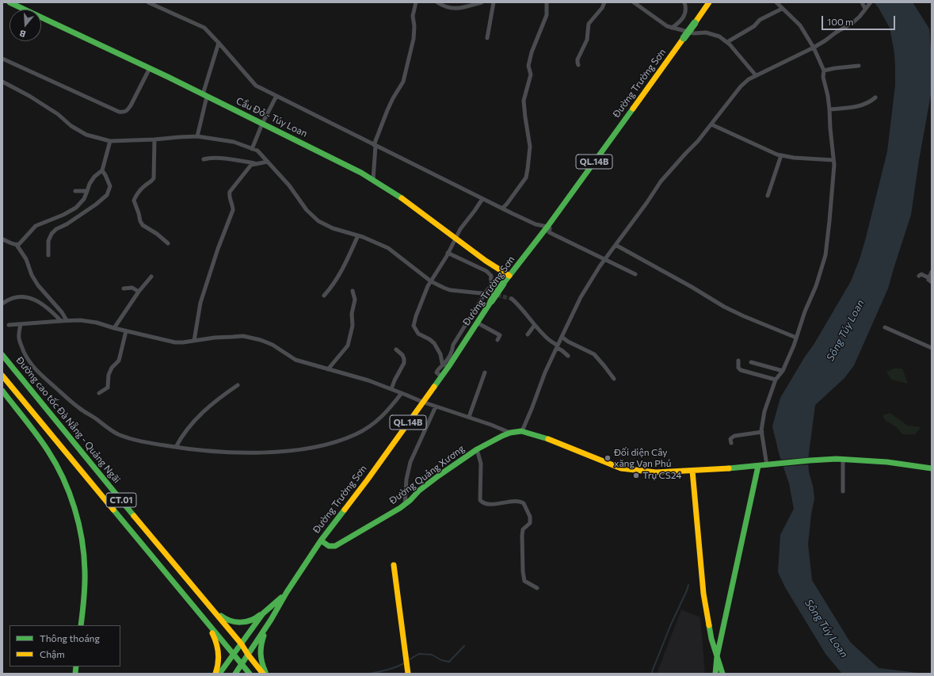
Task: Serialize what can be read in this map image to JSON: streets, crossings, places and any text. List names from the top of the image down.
{
  "streets": {
    "main road": [
      "Đường Trường Sơn",
      "Cầu Đỏ - Túy Loan",
      "QL.14B",
      "Đường cao tốc Đà Nẵng - Quảng Ngãi",
      "Đường Quảng Xương",
      "CT.01"
    ]
  },
  "crossings": [
    ["Đường Trường Sơn", "Cầu Đỏ - Túy Loan"],
    ["Đường Trường Sơn", "Đường cao tốc Đà Nẵng - Quảng Ngãi"],
    ["Đường Trường Sơn", "Đường Quảng Xương"],
    ["Đường Trường Sơn", "CT.01"]
  ],
  "water": ["Sông Túy Loan"],
  "places": ["Đối diện Cây xăng Vạn Phú", "Trụ CS24"],
  "legend": ["Thông thoáng", "Chậm"],
  "scale_bar": "100 m",
  "north": "bottom"
}
